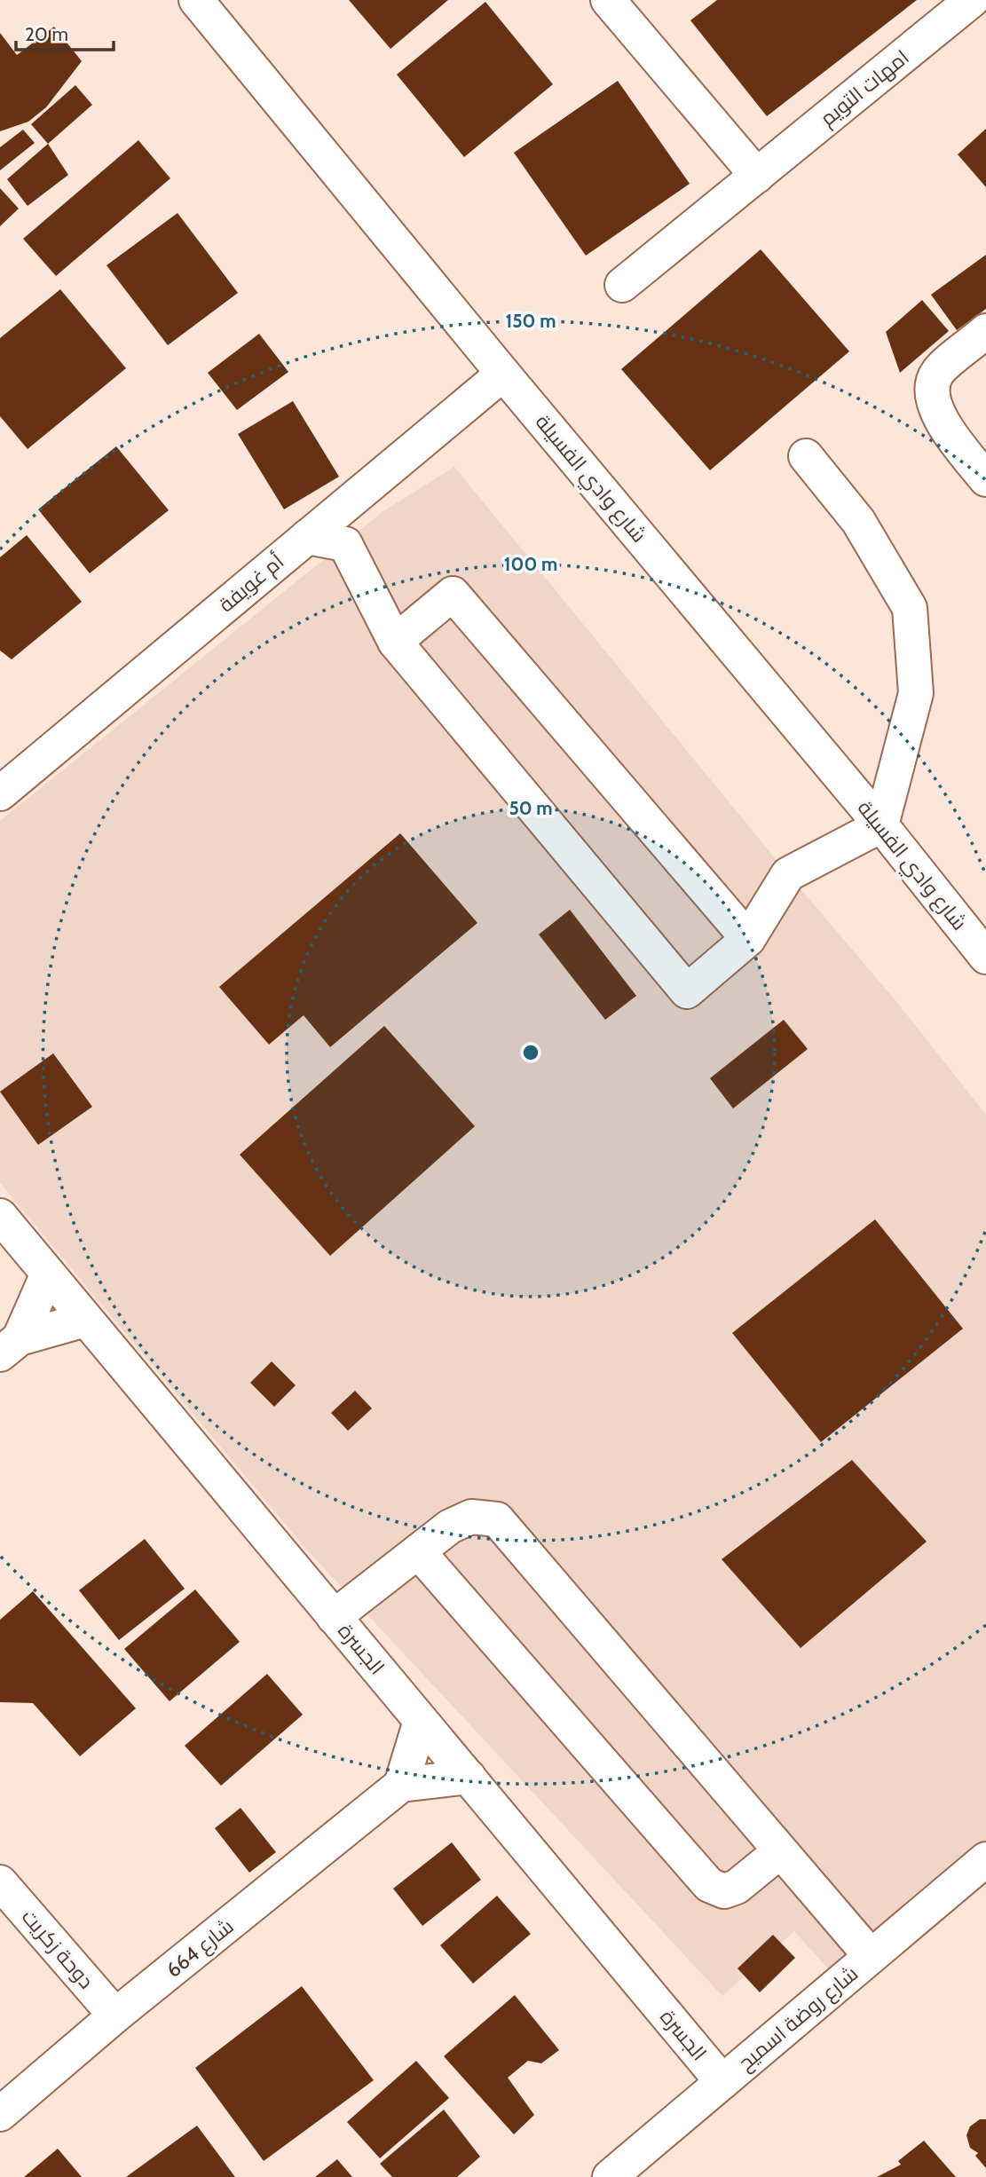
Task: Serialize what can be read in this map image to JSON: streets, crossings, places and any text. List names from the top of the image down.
{
  "streets": {
    "street": [
      "امهات التويم",
      "شارع وادي الفسيلة",
      "أم غويفة",
      "الجسرة",
      "شارع 664",
      "دوحة زكريت",
      "شارع روضة اسميح"
    ]
  },
  "crossings": [
    ["شارع وادي الفسيلة", "أم غويفة"],
    ["الجسرة", "شارع روضة اسميح"],
    ["شارع 664", "دوحة زكريت"]
  ],
  "scale_bar": "20 m",
  "rings": ["150 m", "100 m", "50 m"]
}
